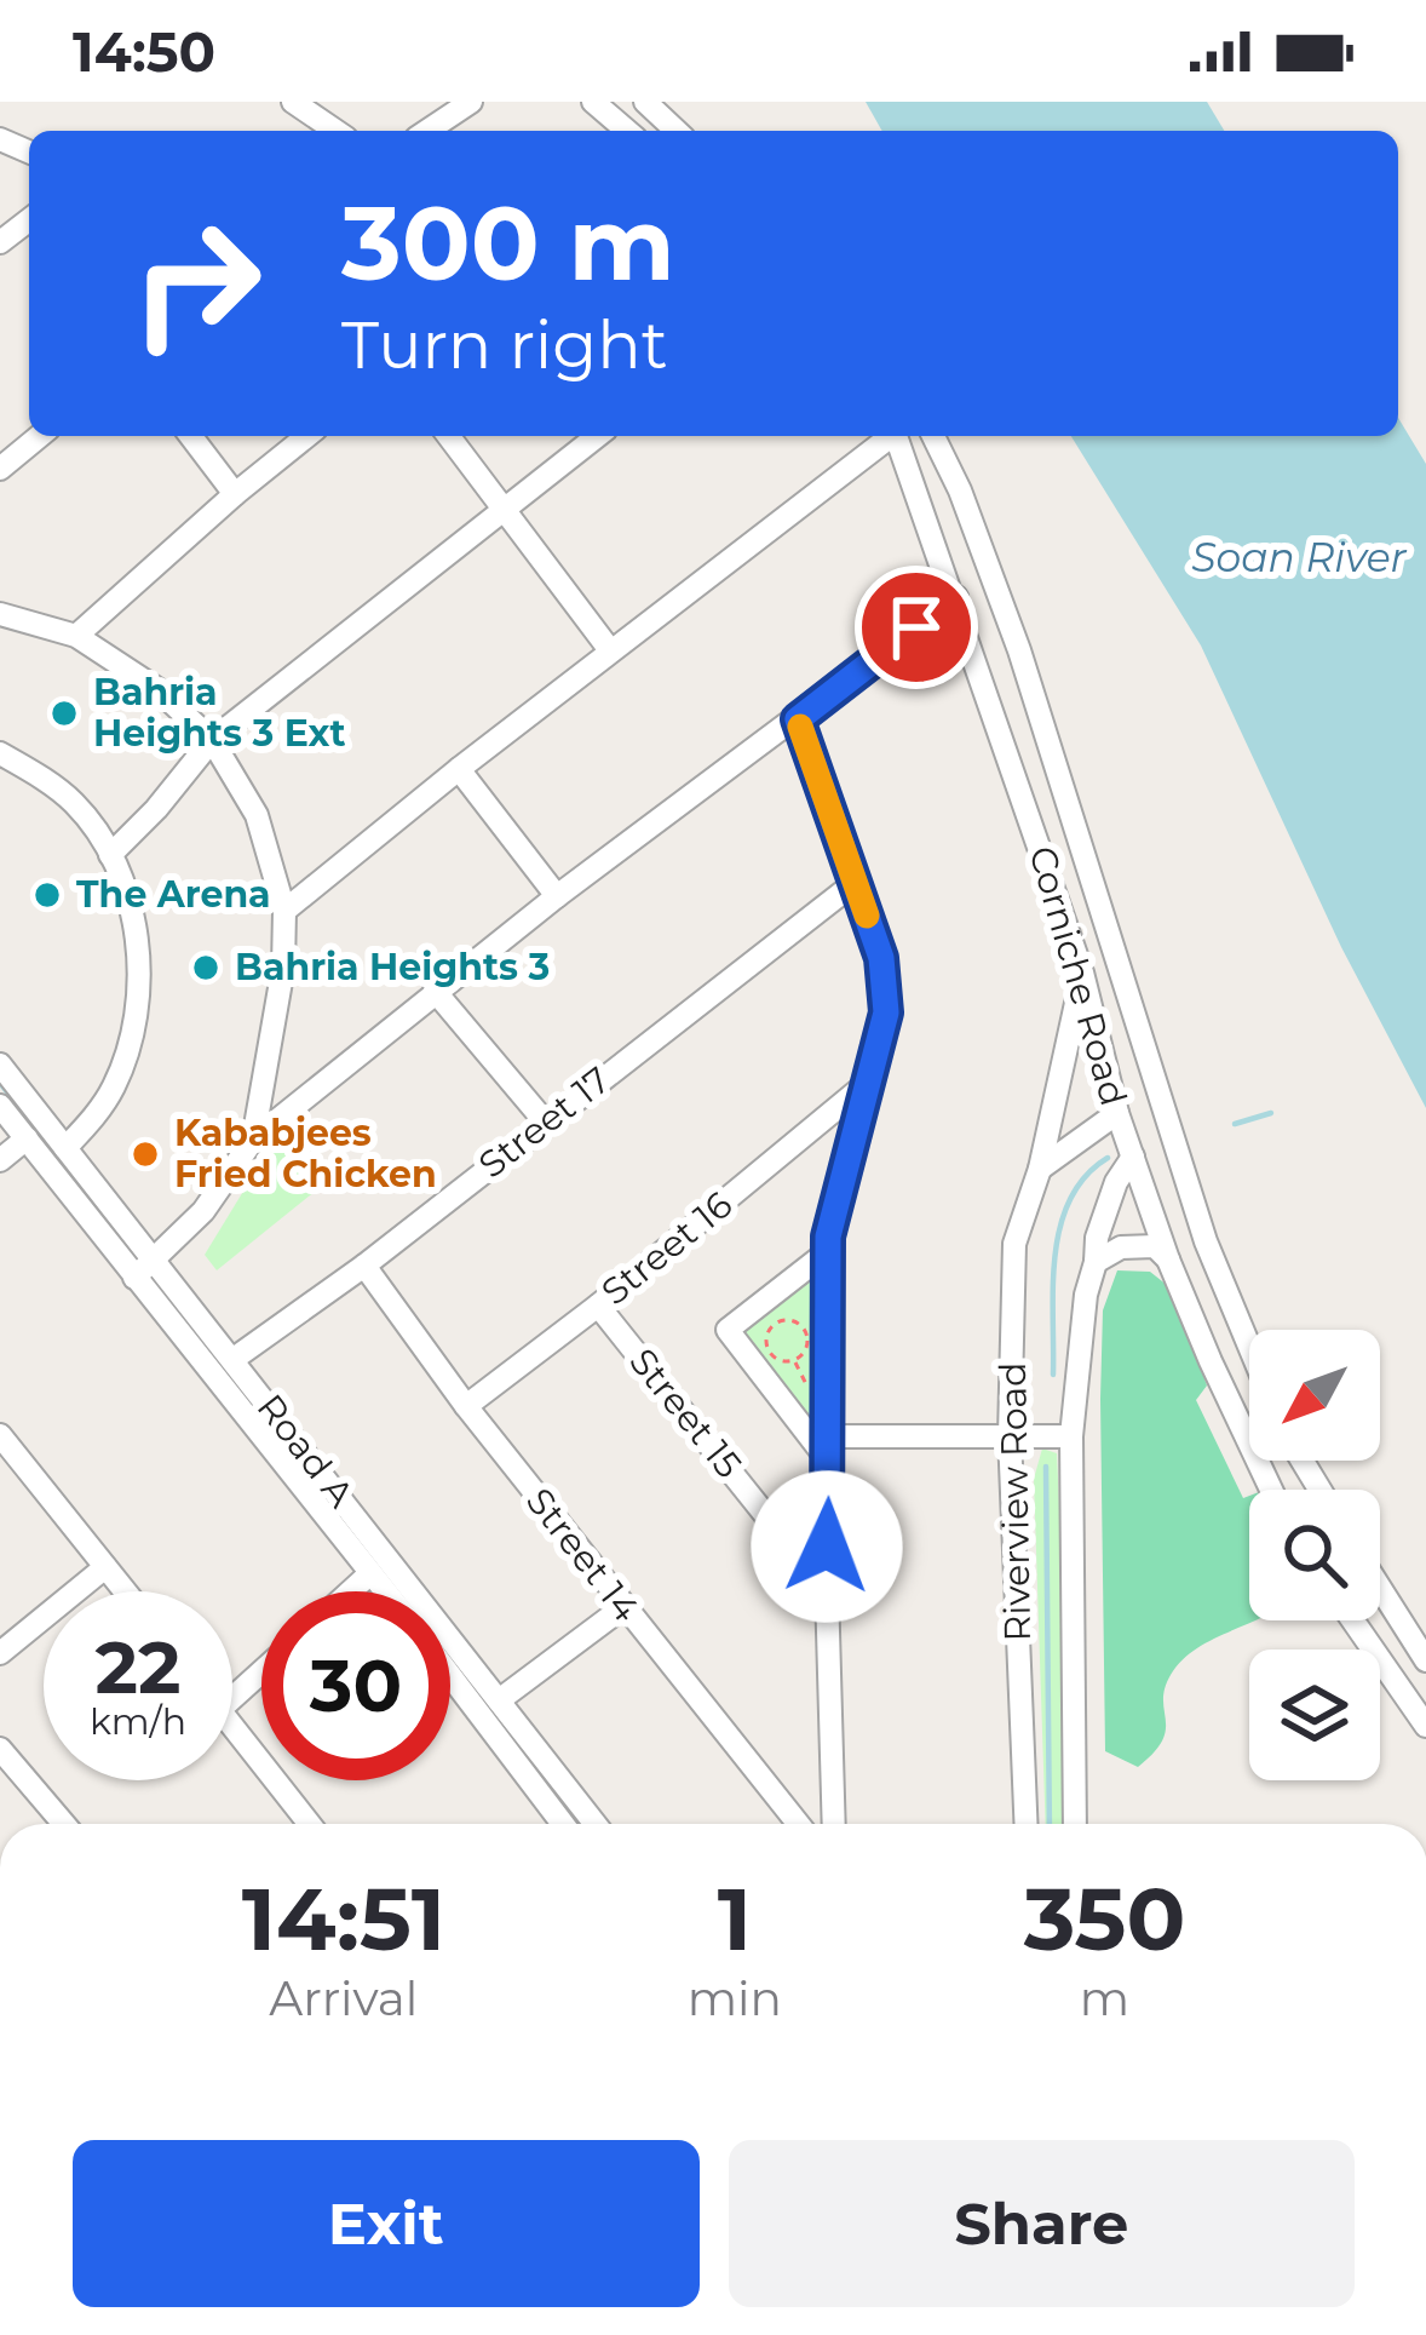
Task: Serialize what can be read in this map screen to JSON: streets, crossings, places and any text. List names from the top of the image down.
{
  "streets": {
    "street": [
      "Corniche Road",
      "Street 17",
      "Street 16",
      "Street 15",
      "Road A",
      "Riverview Road",
      "Street 14"
    ]
  },
  "crossings": [
    ["Corniche Road", "Riverview Road"],
    ["Street 17", "Road A"],
    ["Street 17", "Street 14"],
    ["Street 16", "Street 15"],
    ["Street 16", "Street 14"]
  ],
  "water": ["Soan River"],
  "places": [
    "Bahria Heights 3 Ext",
    "The Arena",
    "Bahria Heights 3",
    "Kababjees Fried Chicken"
  ],
  "north": "bottom left",
  "page": {
    "status": "14:50",
    "turn": ["300 m", "Turn right"],
    "speed": "22 km/h",
    "limit": "30",
    "eta": [
      "14:51",
      "Arrival",
      "1",
      "min",
      "350",
      "m"
    ],
    "buttons": ["Exit", "Share"]
  }
}
